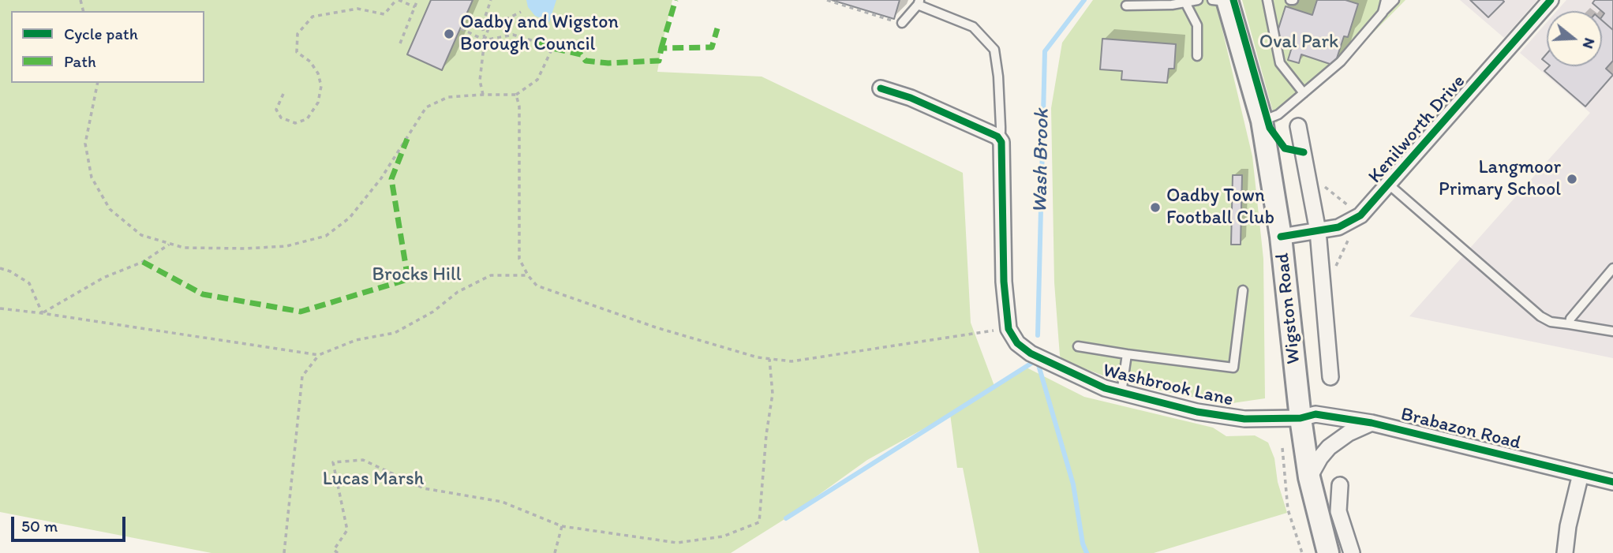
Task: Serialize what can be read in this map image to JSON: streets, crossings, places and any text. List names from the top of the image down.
{
  "streets": {
    "main road": ["Wigston Road"],
    "street": ["Kenilworth Drive", "Washbrook Lane", "Brabazon Road"]
  },
  "crossings": [
    ["Kenilworth Drive", "Wigston Road"],
    ["Wigston Road", "Washbrook Lane"],
    ["Wigston Road", "Brabazon Road"],
    ["Washbrook Lane", "Brabazon Road"]
  ],
  "water": ["Wash Brook"],
  "parks": ["Oval Park", "Brocks Hill", "Lucas Marsh"],
  "places": ["Oadby and Wigston Borough Council", "Langmoor Primary School", "Oadby Town Football Club"],
  "legend": ["Cycle path", "Path"],
  "scale_bar": "50 m",
  "north": "right"
}
